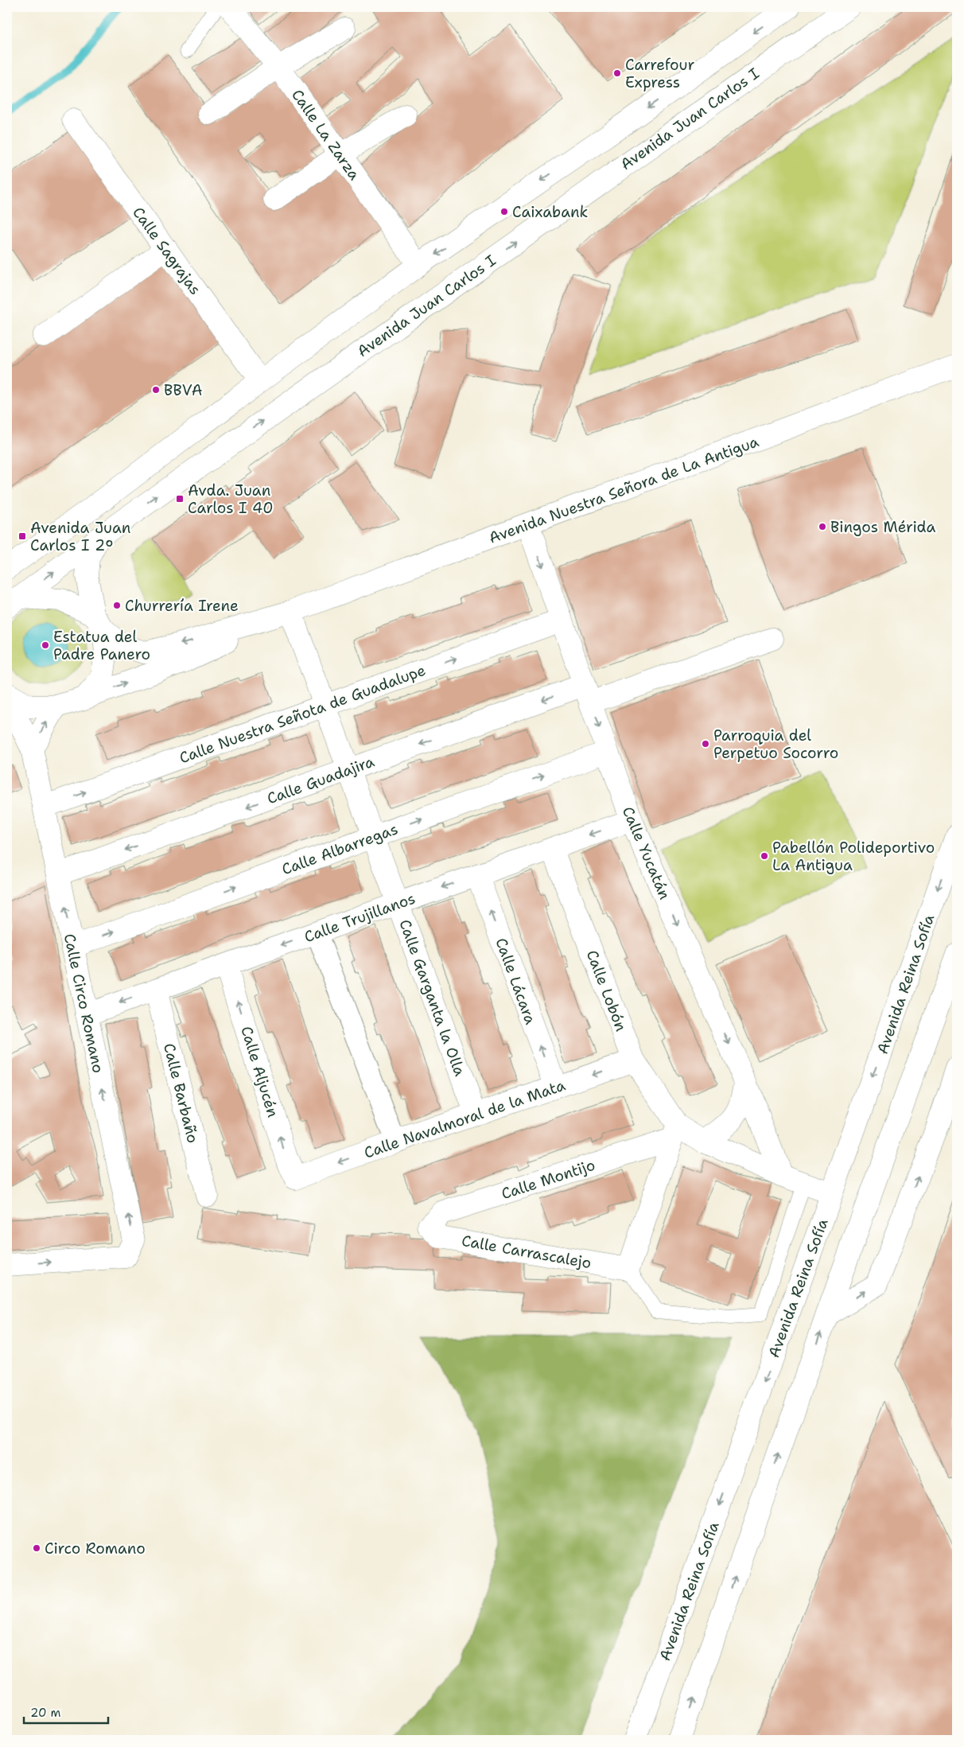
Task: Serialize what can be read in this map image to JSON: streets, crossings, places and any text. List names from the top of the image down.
{
  "streets": {
    "main road": [
      "Avenida Juan Carlos I",
      "Calle La Zarza",
      "Calle Sagrajas",
      "Avenida Nuestra Señora de La Antigua",
      "Calle Nuestra Señota de Guadalupe",
      "Calle Guadajira",
      "Calle Albarregas",
      "Calle Yucatán",
      "Calle Trujillanos",
      "Calle Lácara",
      "Avenida Reina Sofía",
      "Calle Lobón",
      "Calle Garganta la Olla",
      "Calle Circo Romano",
      "Calle Aljucén",
      "Calle Barbaño",
      "Calle Navalmoral de la Mata",
      "Calle Montijo",
      "Calle Carrascalejo"
    ]
  },
  "crossings": [
    ["Avenida Juan Carlos I", "Avenida Nuestra Señora de La Antigua"],
    ["Avenida Nuestra Señora de La Antigua", "Calle Yucatán"],
    ["Avenida Nuestra Señora de La Antigua", "Calle Garganta la Olla"],
    ["Calle Nuestra Señota de Guadalupe", "Calle Yucatán"],
    ["Calle Nuestra Señota de Guadalupe", "Calle Garganta la Olla"],
    ["Calle Nuestra Señota de Guadalupe", "Calle Circo Romano"],
    ["Calle Guadajira", "Calle Yucatán"],
    ["Calle Guadajira", "Calle Garganta la Olla"],
    ["Calle Guadajira", "Calle Circo Romano"],
    ["Calle Albarregas", "Calle Yucatán"],
    ["Calle Albarregas", "Calle Garganta la Olla"],
    ["Calle Albarregas", "Calle Circo Romano"],
    ["Calle Yucatán", "Calle Trujillanos"],
    ["Calle Yucatán", "Calle Lobón"],
    ["Calle Trujillanos", "Calle Lácara"],
    ["Calle Trujillanos", "Calle Lobón"],
    ["Calle Trujillanos", "Calle Garganta la Olla"],
    ["Calle Trujillanos", "Calle Circo Romano"],
    ["Calle Trujillanos", "Calle Aljucén"],
    ["Calle Trujillanos", "Calle Barbaño"],
    ["Calle Lácara", "Calle Navalmoral de la Mata"],
    ["Avenida Reina Sofía", "Calle Lobón"],
    ["Calle Lobón", "Calle Navalmoral de la Mata"],
    ["Calle Lobón", "Calle Montijo"],
    ["Calle Garganta la Olla", "Calle Navalmoral de la Mata"],
    ["Calle Aljucén", "Calle Navalmoral de la Mata"],
    ["Calle Montijo", "Calle Carrascalejo"]
  ],
  "one_way": [
    "Calle Nuestra Señota de Guadalupe",
    "Calle Guadajira",
    "Calle Albarregas",
    "Calle Yucatán",
    "Calle Trujillanos",
    "Calle Lácara",
    "Calle Aljucén",
    "Calle Navalmoral de la Mata"
  ],
  "places": {
    "other": [
      "Carrefour Express",
      "Caixabank",
      "BBVA",
      "Bingos Mérida",
      "Churrería Irene",
      "Estatua del Padre Panero",
      "Parroquia del Perpetuo Socorro",
      "Pabellón Polideportivo La Antigua",
      "Circo Romano"
    ],
    "transit": ["Avda. Juan Carlos I 40", "Avenida Juan Carlos I 2º"]
  },
  "scale_bar": "20 m"
}
